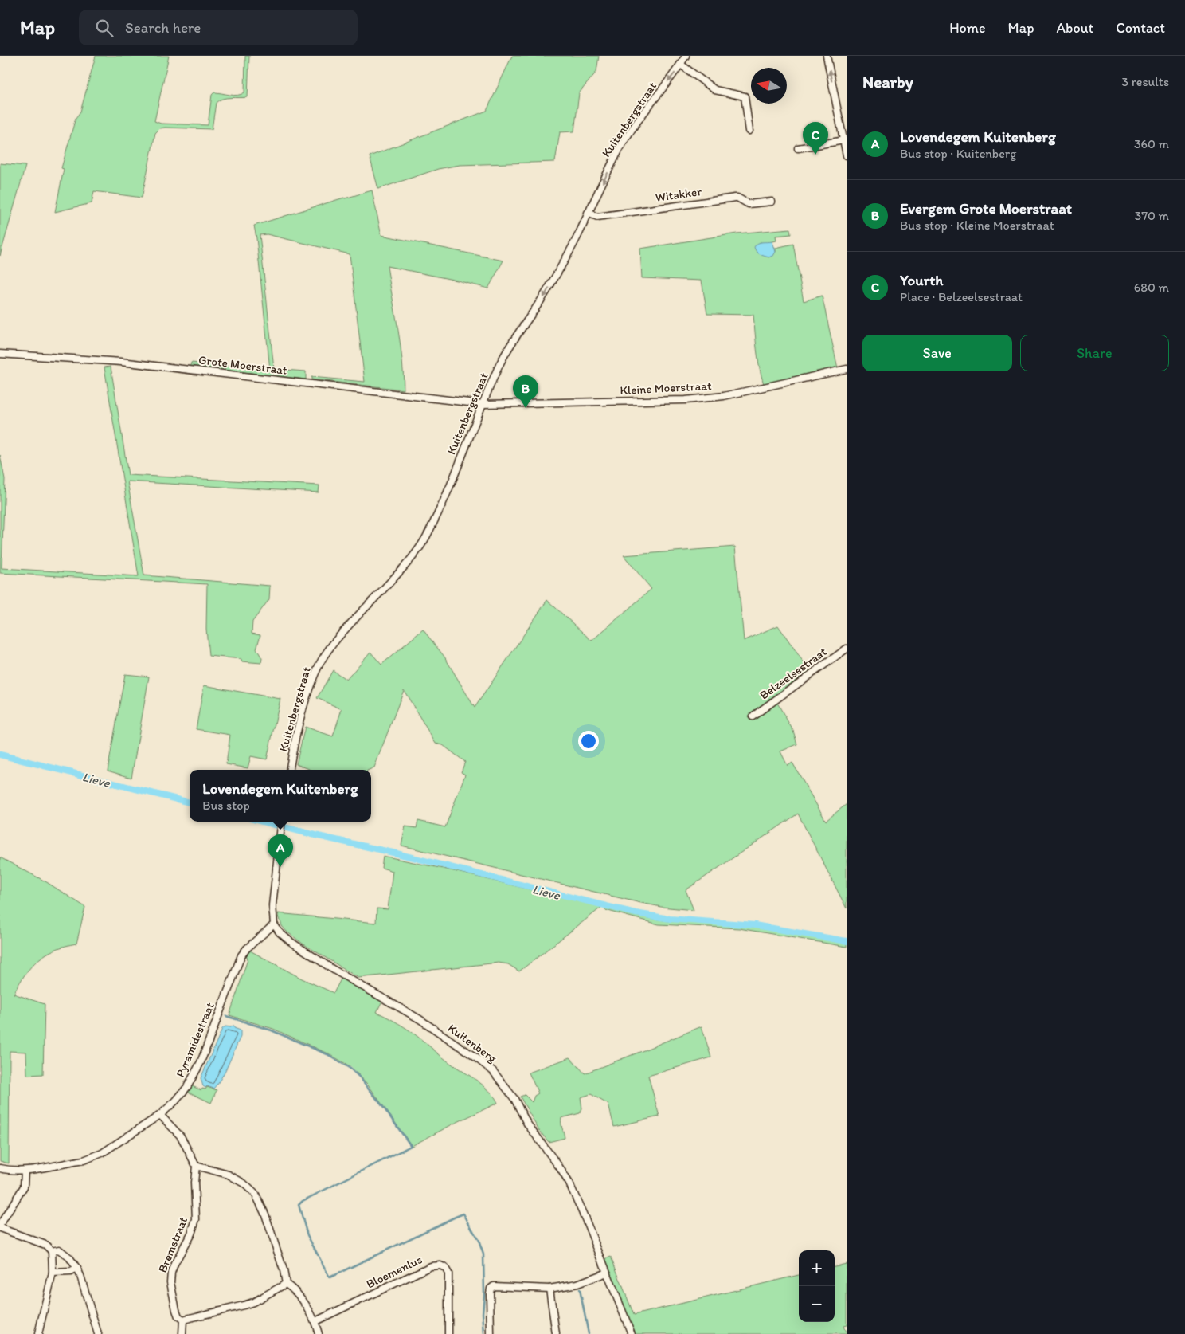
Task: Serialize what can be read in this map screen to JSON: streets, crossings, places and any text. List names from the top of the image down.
{
  "streets": {
    "street": [
      "Kuitenbergstraat",
      "Witakker",
      "Grote Moerstraat",
      "Kleine Moerstraat",
      "Belzeelsestraat",
      "Pyramidestraat",
      "Kuitenberg",
      "Bremstraat",
      "Bloemenlus"
    ]
  },
  "crossings": [
    ["Kuitenbergstraat", "Witakker"],
    ["Kuitenbergstraat", "Grote Moerstraat"],
    ["Kuitenbergstraat", "Kleine Moerstraat"],
    ["Grote Moerstraat", "Kleine Moerstraat"],
    ["Pyramidestraat", "Kuitenberg"]
  ],
  "one_way": ["Kuitenbergstraat"],
  "water": ["Lieve"],
  "north": "left",
  "page": {
    "header": "Map",
    "search": "Search here",
    "nav": [
      "Home",
      "Map",
      "About",
      "Contact"
    ],
    "heading": ["Nearby", "3 results"],
    "list": [
      {
        "mark": "A",
        "name": "Lovendegem Kuitenberg",
        "note": "Bus stop · Kuitenberg",
        "value": "360 m"
      },
      {
        "mark": "B",
        "name": "Evergem Grote Moerstraat",
        "note": "Bus stop · Kleine Moerstraat",
        "value": "370 m"
      },
      {
        "mark": "C",
        "name": "Yourth",
        "note": "Place · Belzeelsestraat",
        "value": "680 m"
      }
    ],
    "pins": ["C", "B", "A"],
    "buttons": ["Save", "Share"],
    "popup": ["Lovendegem Kuitenberg", "Bus stop"],
    "map_buttons": ["+", "−"]
  }
}
